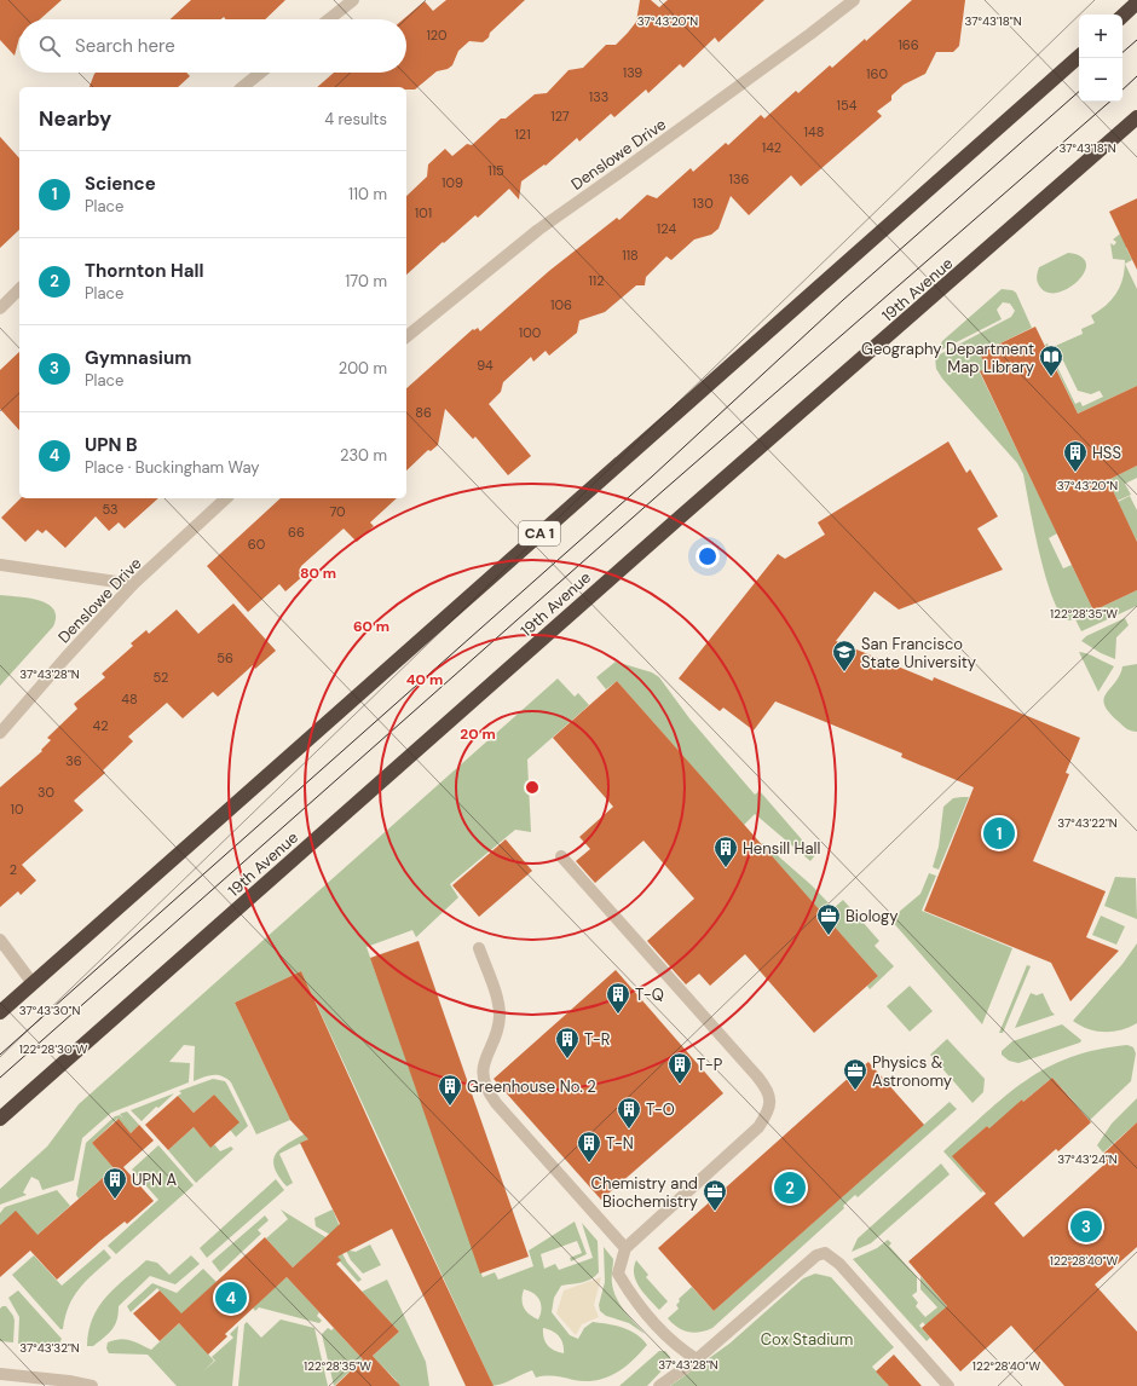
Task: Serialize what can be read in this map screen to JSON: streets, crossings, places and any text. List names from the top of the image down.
{
  "streets": {
    "highway": ["19th Avenue", "CA 1"],
    "street": ["Denslowe Drive"]
  },
  "parks": ["Cox Stadium"],
  "places": {
    "library": ["Geography Department Map Library"],
    "building": [
      "HSS",
      "Hensill Hall",
      "T-Q",
      "T-R",
      "T-P",
      "Greenhouse No. 2",
      "T-O",
      "T-N",
      "UPN A"
    ],
    "school or university": ["San Francisco State University"],
    "office": ["Biology", "Physics & Astronomy", "Chemistry and Biochemistry"]
  },
  "house_numbers": [
    "120",
    "166",
    "139",
    "160",
    "133",
    "154",
    "127",
    "148",
    "121",
    "142",
    "115",
    "136",
    "109",
    "130",
    "101",
    "124",
    "118",
    "112",
    "106",
    "100",
    "94",
    "86",
    "53",
    "70",
    "66",
    "60",
    "56",
    "52",
    "48",
    "42",
    "36",
    "30",
    "10",
    "2"
  ],
  "page": {
    "map_buttons": ["+", "−"],
    "search": "Search here",
    "heading": ["Nearby", "4 results"],
    "list": [
      {
        "mark": "1",
        "name": "Science",
        "note": "Place",
        "value": "110 m"
      },
      {
        "mark": "2",
        "name": "Thornton Hall",
        "note": "Place",
        "value": "170 m"
      },
      {
        "mark": "3",
        "name": "Gymnasium",
        "note": "Place",
        "value": "200 m"
      },
      {
        "mark": "4",
        "name": "UPN B",
        "note": "Place · Buckingham Way",
        "value": "230 m"
      }
    ],
    "pins": [
      "1",
      "2",
      "3",
      "4"
    ]
  },
  "coordinates": [
    "37°43'20\"N",
    "37°43'18\"N",
    "122°28'35\"W",
    "37°43'28\"N",
    "37°43'22\"N",
    "37°43'30\"N",
    "122°28'30\"W",
    "37°43'24\"N",
    "122°28'40\"W",
    "37°43'32\"N"
  ],
  "rings": [
    "80 m",
    "60 m",
    "40 m",
    "20 m"
  ]
}
